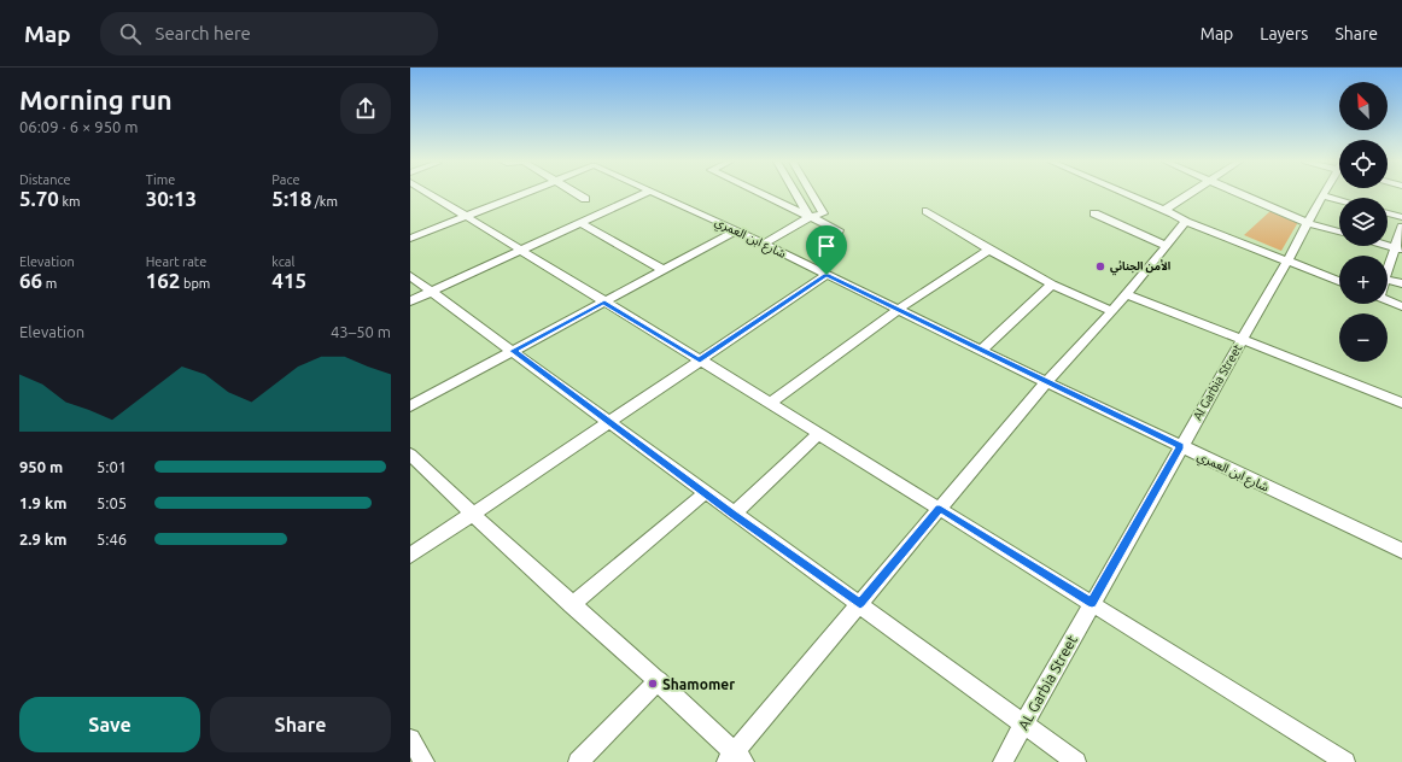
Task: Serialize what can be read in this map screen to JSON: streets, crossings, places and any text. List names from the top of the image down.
{
  "streets": {
    "street": ["شارع ابن العمري", "Al Garbia Street", "AL Garbia Street"]
  },
  "crossings": [
    ["شارع ابن العمري", "Al Garbia Street"],
    ["Al Garbia Street", "AL Garbia Street"]
  ],
  "places": ["الأمن الجنائي", "Shamomer"],
  "north": "top left",
  "page": {
    "header": "Map",
    "search": "Search here",
    "nav": ["Map", "Layers", "Share"],
    "heading": ["Morning run", "06:09 · 6 × 950 m"],
    "map_buttons": ["+", "−"],
    "stats": [
      ["Distance", "5.70 km"],
      ["Time", "30:13"],
      ["Pace", "5:18 /km"],
      ["Elevation", "66 m"],
      ["Heart rate", "162 bpm"],
      ["kcal", "415"]
    ],
    "chart": ["Elevation", "43–50 m"],
    "list": [
      {
        "name": "950 m",
        "note": "5:01"
      },
      {
        "name": "1.9 km",
        "note": "5:05"
      },
      {
        "name": "2.9 km",
        "note": "5:46"
      }
    ],
    "buttons": ["Save", "Share"]
  }
}
